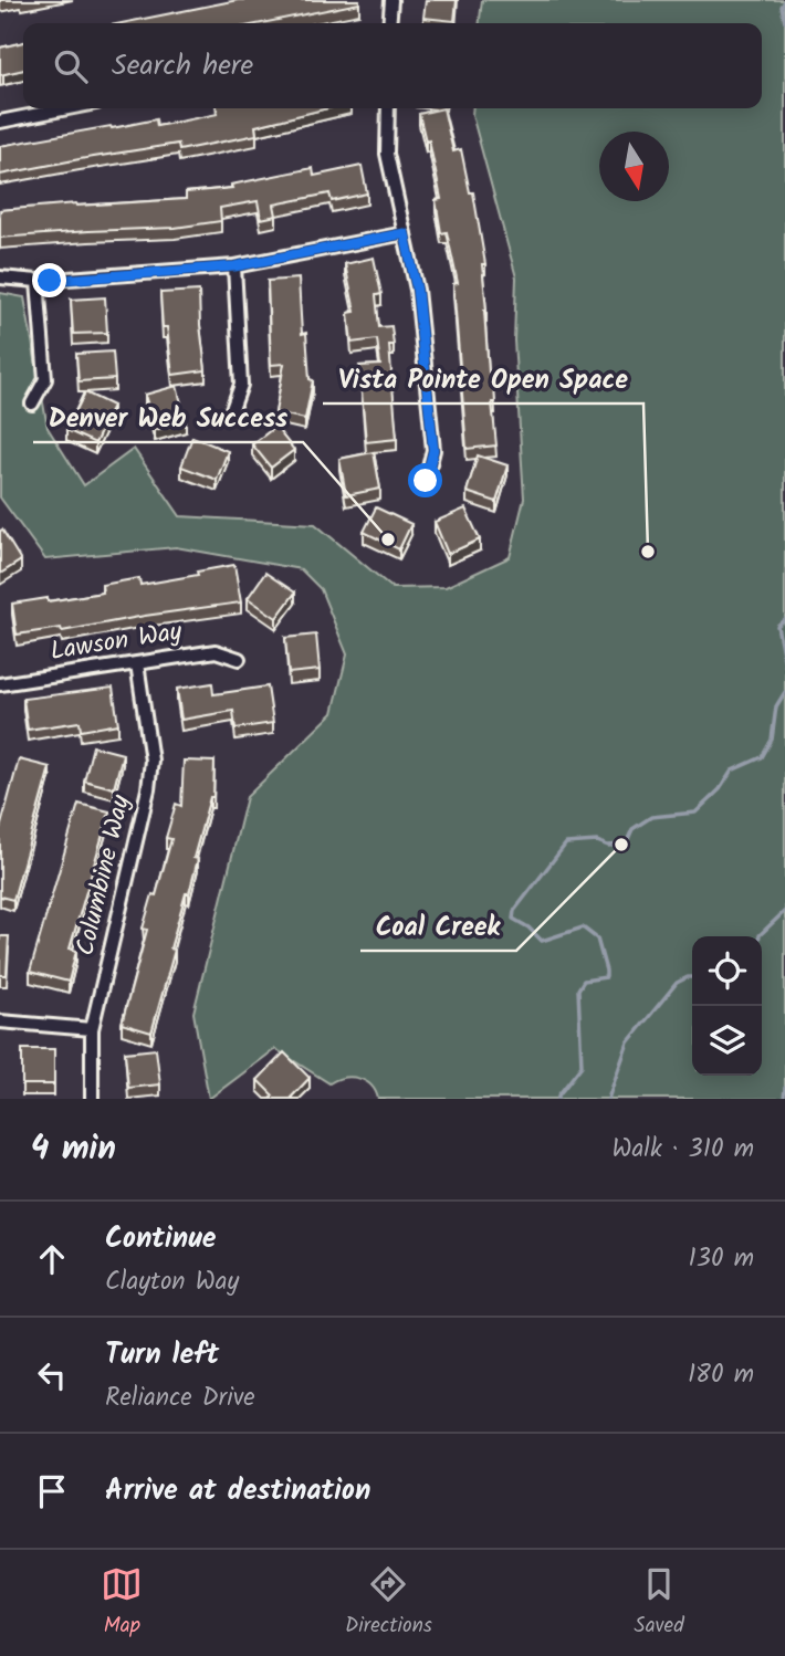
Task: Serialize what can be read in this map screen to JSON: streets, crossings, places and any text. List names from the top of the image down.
{
  "streets": {
    "street": ["Lawson Way", "Columbine Way"]
  },
  "crossings": [
    ["Lawson Way", "Columbine Way"]
  ],
  "places": ["Denver Web Success", "Vista Pointe Open Space", "Coal Creek"],
  "north": "bottom",
  "page": {
    "search": "Search here",
    "heading": ["4 min", "Walk · 310 m"],
    "list": [
      ["Continue", "Clayton Way", "130 m"],
      ["Turn left", "Reliance Drive", "180 m"],
      "Arrive at destination"
    ],
    "nav": ["Map", "Directions", "Saved"]
  }
}
